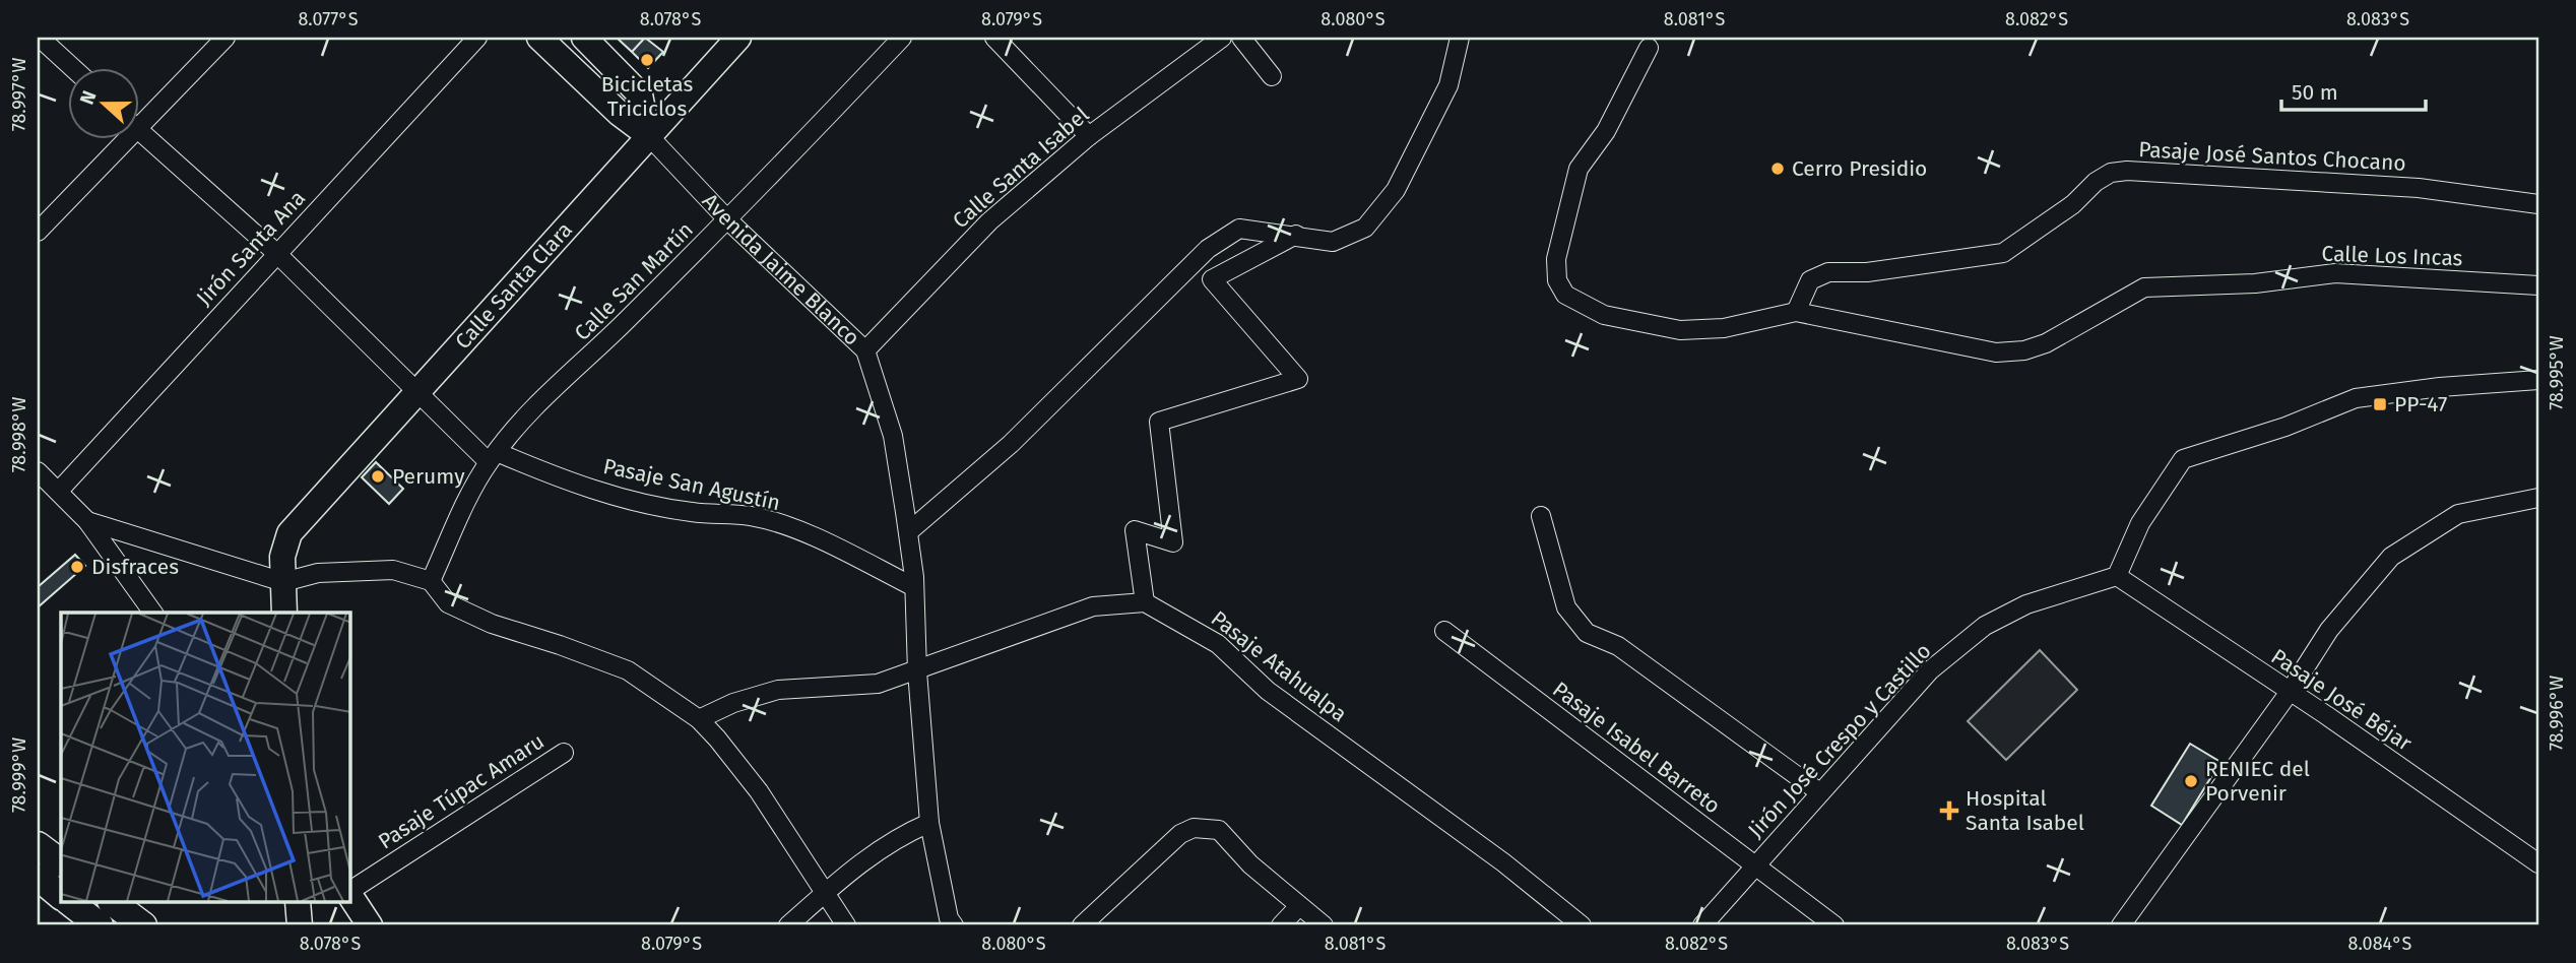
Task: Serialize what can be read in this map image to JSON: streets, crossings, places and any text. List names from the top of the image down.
{
  "streets": {
    "main road": ["Avenida Jaime Blanco", "Calle Santa Clara"],
    "street": [
      "Pasaje José Santos Chocano",
      "Calle Santa Isabel",
      "Jirón Santa Ana",
      "Calle Los Incas",
      "Calle San Martín",
      "Pasaje San Agustín",
      "Pasaje Atahualpa",
      "Pasaje José Béjar",
      "Jirón José Crespo y Castillo",
      "Pasaje Isabel Barreto",
      "Pasaje Túpac Amaru"
    ]
  },
  "crossings": [
    ["Pasaje José Santos Chocano", "Calle Los Incas"],
    ["Calle Santa Isabel", "Avenida Jaime Blanco"],
    ["Avenida Jaime Blanco", "Calle San Martín"],
    ["Avenida Jaime Blanco", "Calle Santa Clara"],
    ["Avenida Jaime Blanco", "Pasaje San Agustín"],
    ["Calle San Martín", "Pasaje San Agustín"],
    ["Calle Santa Clara", "Pasaje San Agustín"],
    ["Pasaje José Béjar", "Jirón José Crespo y Castillo"],
    ["Jirón José Crespo y Castillo", "Pasaje Isabel Barreto"]
  ],
  "places": {
    "other": [
      "Bicicletas Triciclos",
      "Cerro Presidio",
      "Perumy",
      "Disfraces",
      "RENIEC del Porvenir"
    ],
    "transit": ["PP-47"],
    "health": ["Hospital Santa Isabel"]
  },
  "scale_bar": "50 m",
  "north": "left",
  "coordinates": [
    "8.077°S",
    "8.078°S",
    "8.079°S",
    "8.080°S",
    "8.081°S",
    "8.082°S",
    "8.083°S",
    "78.997°W",
    "78.995°W",
    "78.998°W",
    "78.996°W",
    "78.999°W",
    "8.084°S"
  ]
}
